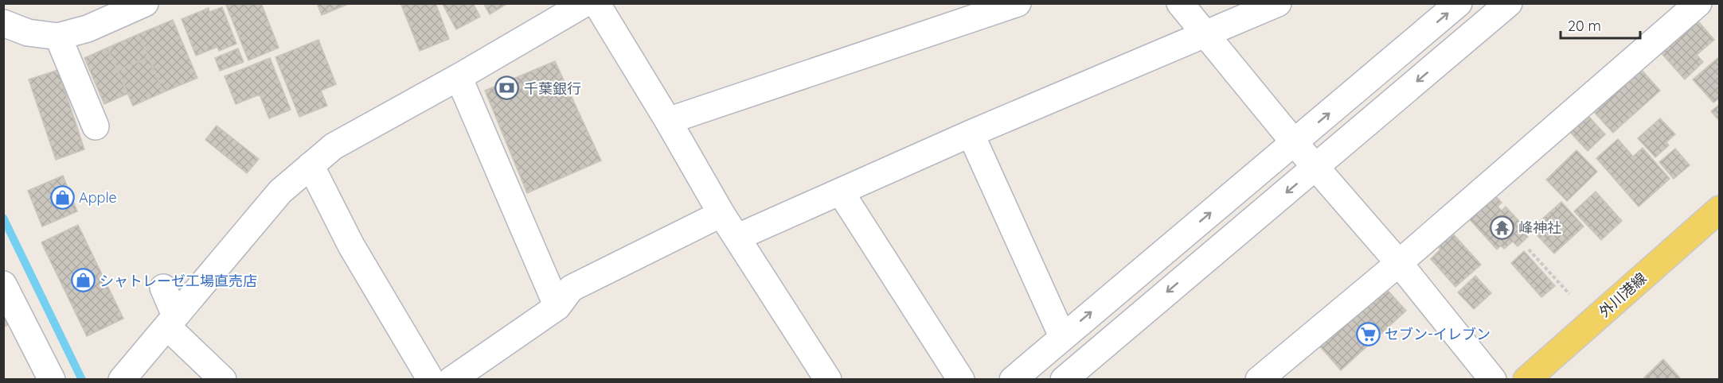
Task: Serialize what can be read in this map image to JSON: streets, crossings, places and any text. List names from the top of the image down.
{
  "streets": {
    "main road": ["外川港線"]
  },
  "places": {
    "bank": ["千葉銀行"],
    "shop": ["Apple", "シャトレーゼ工場直売店"],
    "temple": ["峰神社"],
    "supermarket": ["セブン-イレブン"]
  },
  "scale_bar": "20 m"
}
